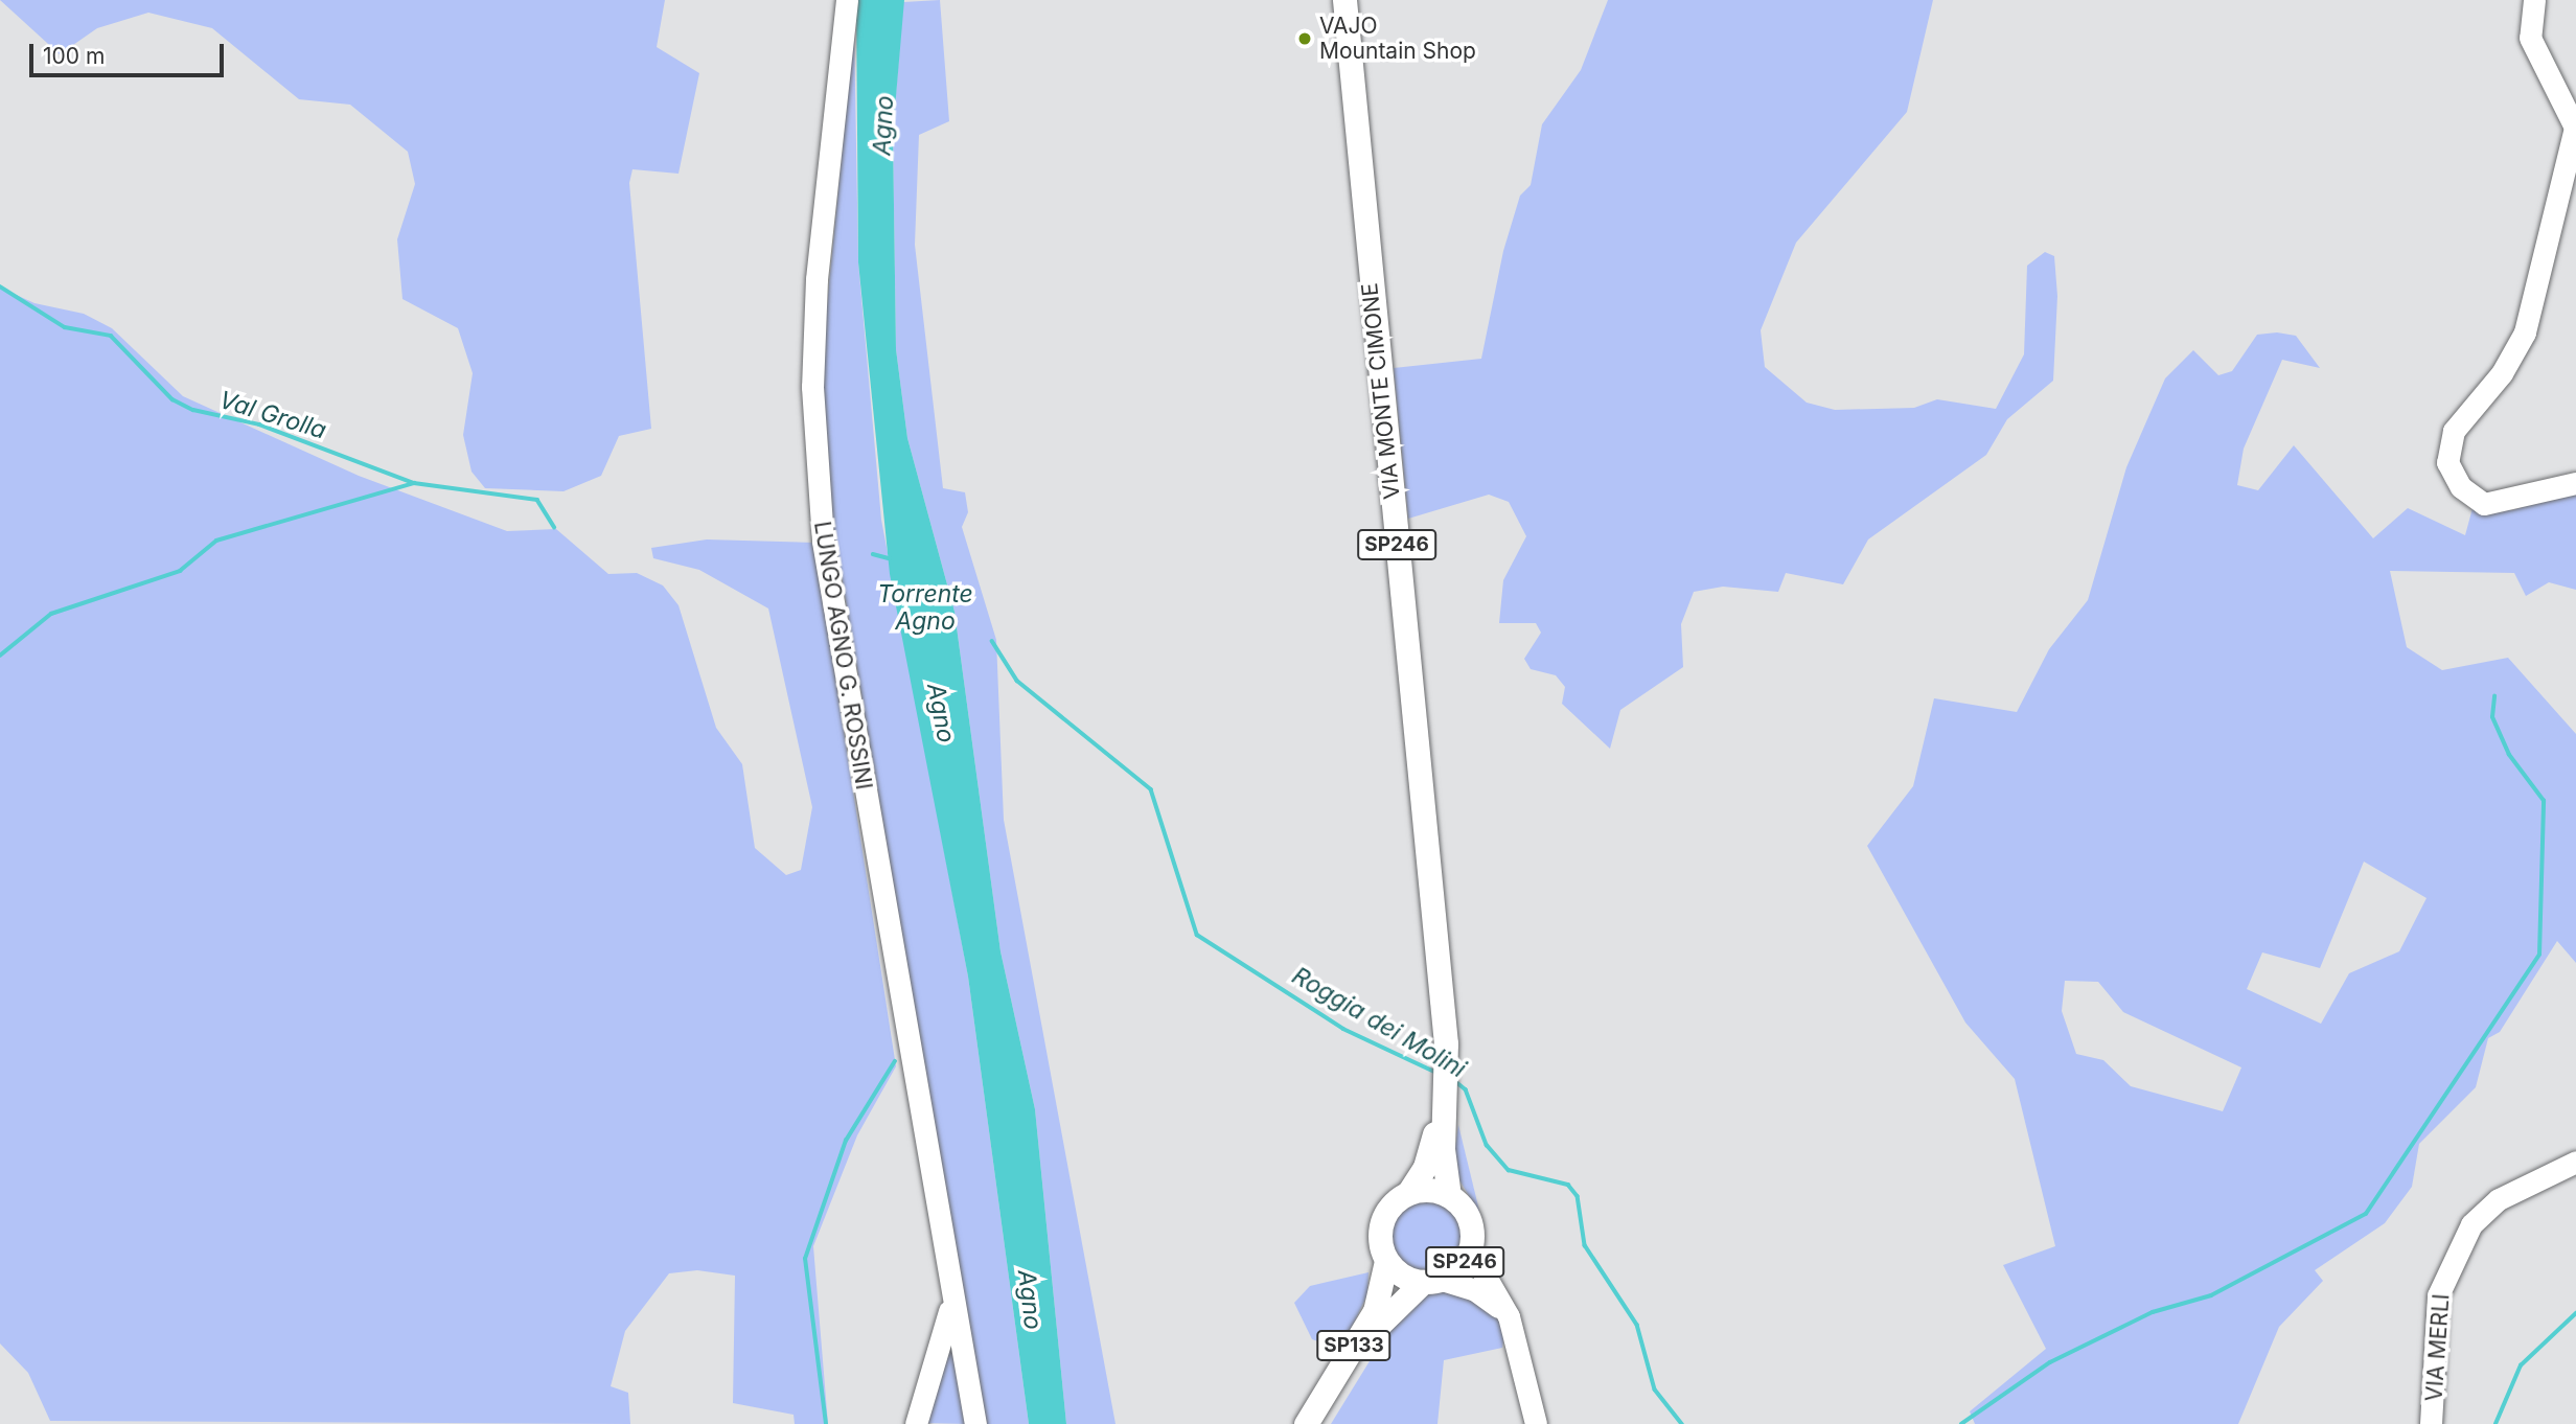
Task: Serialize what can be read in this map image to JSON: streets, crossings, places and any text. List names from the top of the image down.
{
  "streets": {
    "main road": [
      "VIA MONTE CIMONE",
      "SP246",
      "LUNGO AGNO G. ROSSINI",
      "SP133",
      "VIA MERLI"
    ]
  },
  "crossings": [
    ["VIA MONTE CIMONE", "SP246"],
    ["VIA MONTE CIMONE", "SP133"],
    ["SP246", "SP133"]
  ],
  "water": [
    "Agno",
    "Val Grolla",
    "Torrente Agno",
    "Roggia dei Molini"
  ],
  "places": ["VAJO Mountain Shop"],
  "scale_bar": "100 m"
}
